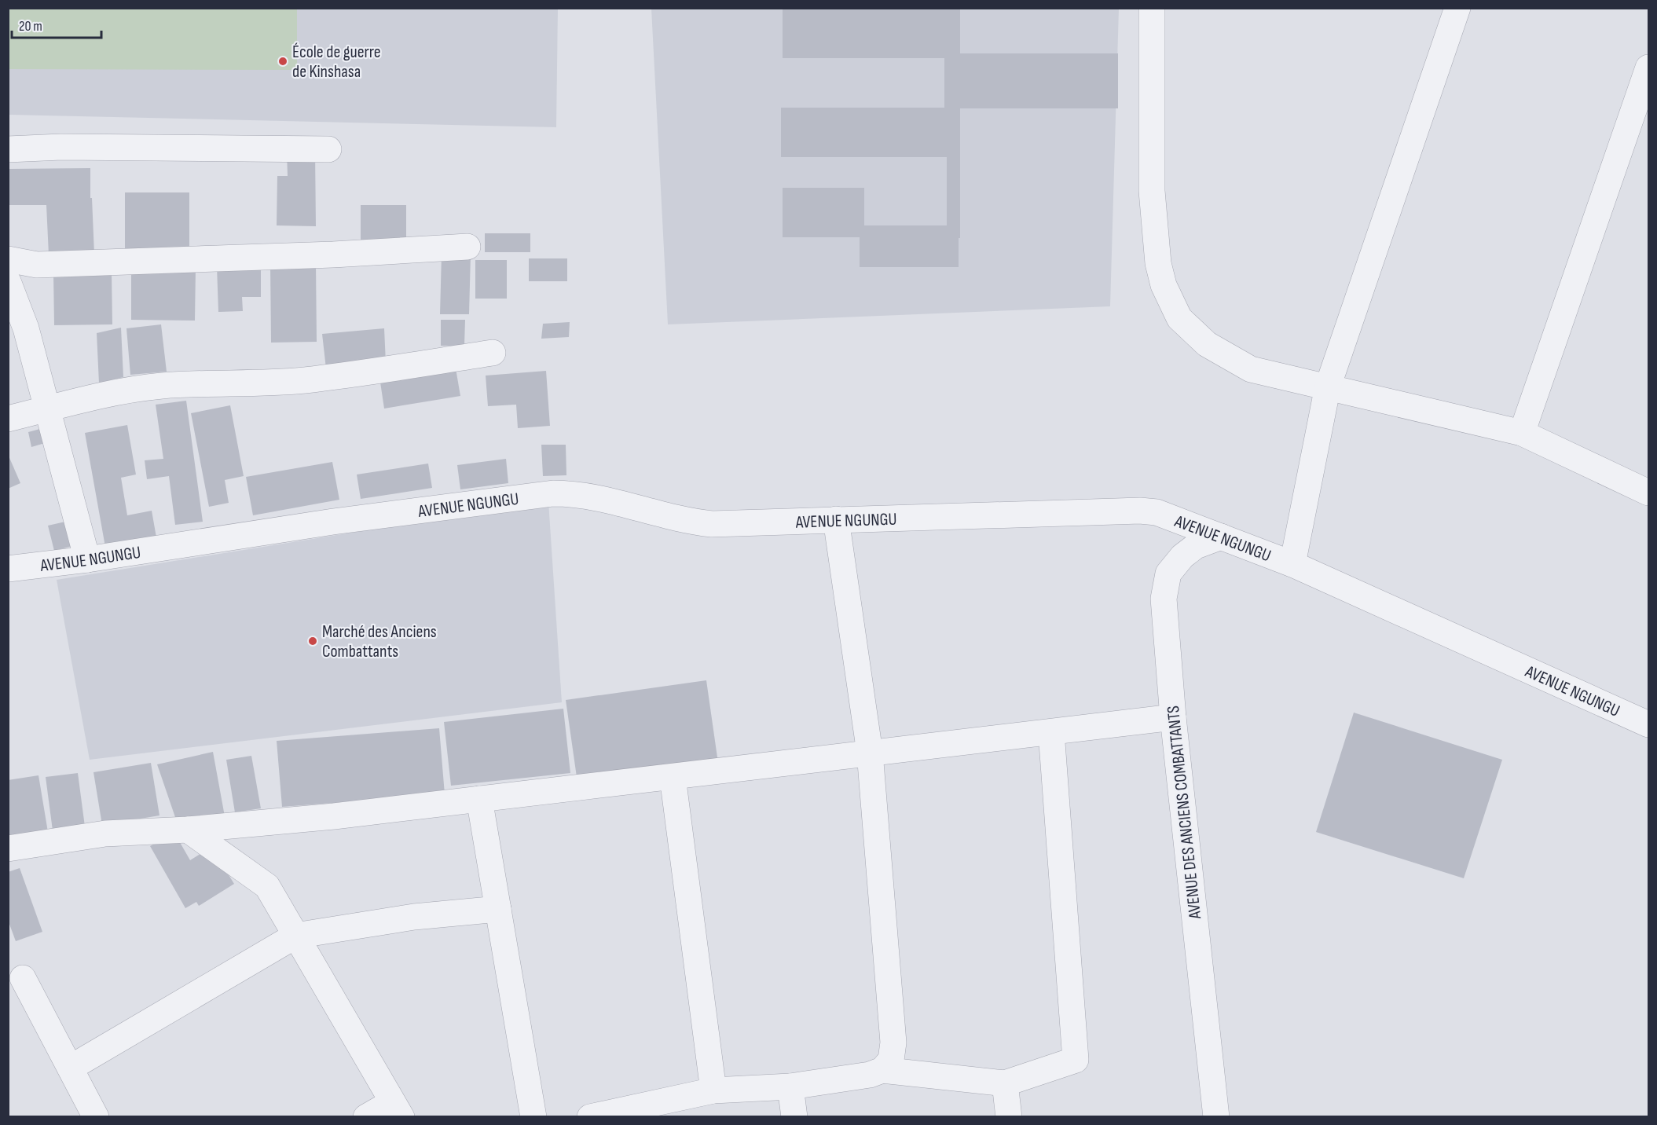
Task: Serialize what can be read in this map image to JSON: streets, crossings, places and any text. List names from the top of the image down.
{
  "streets": {
    "street": ["AVENUE NGUNGU", "AVENUE DES ANCIENS COMBATTANTS"]
  },
  "crossings": [
    ["AVENUE NGUNGU", "AVENUE DES ANCIENS COMBATTANTS"]
  ],
  "places": ["École de guerre de Kinshasa", "Marché des Anciens Combattants"],
  "scale_bar": "20 m"
}
